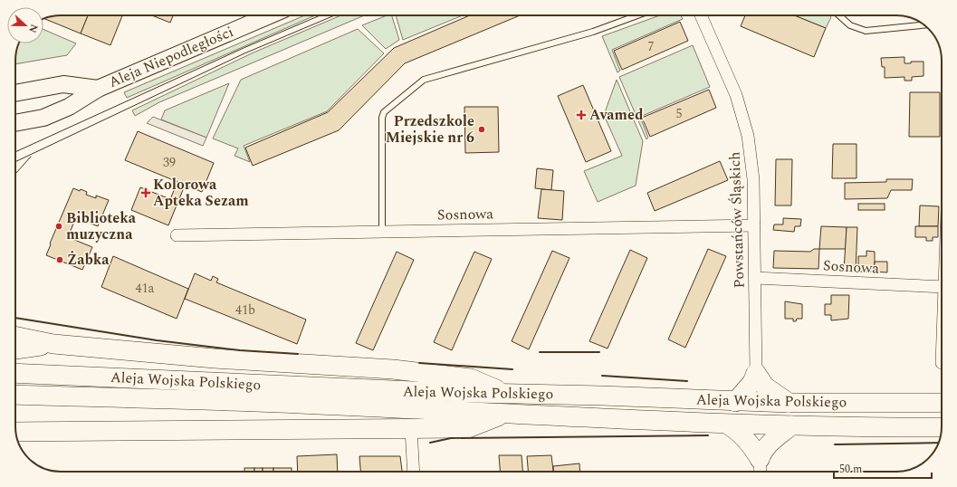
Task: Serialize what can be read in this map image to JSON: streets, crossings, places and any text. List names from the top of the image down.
{
  "streets": {
    "main road": ["Aleja Wojska Polskiego"],
    "street": ["Aleja Niepodległości", "Sosnowa", "Powstańców Śląskich"]
  },
  "crossings": [
    ["Sosnowa", "Powstańców Śląskich"]
  ],
  "places": {
    "health": ["Avamed", "Kolorowa Apteka Sezam"],
    "other": ["Przedszkole Miejskie nr 6", "Biblioteka muzyczna", "Żabka"]
  },
  "house_numbers": [
    "7",
    "5",
    "39",
    "41a",
    "41b"
  ],
  "scale_bar": "50 m",
  "north": "right"
}
